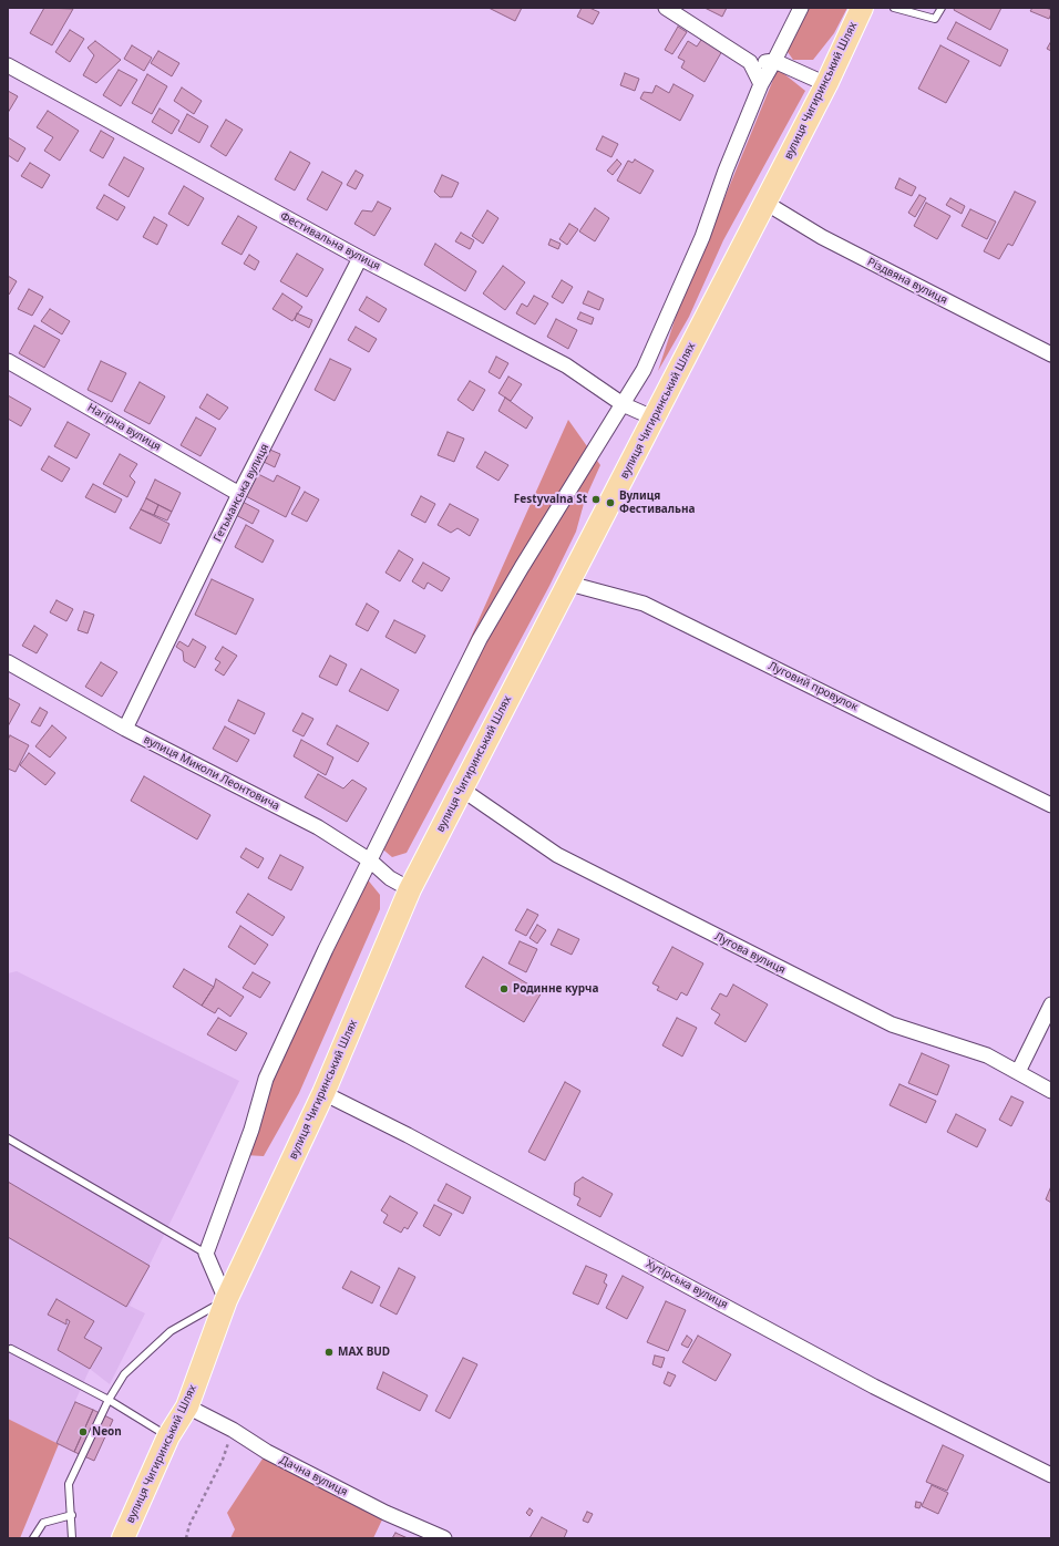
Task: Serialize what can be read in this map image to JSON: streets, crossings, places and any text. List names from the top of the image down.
{
  "streets": {
    "main road": ["вулиця Чигиринський Шлях"],
    "street": [
      "Фестивальна вулиця",
      "Різдвяна вулиця",
      "Нагірна вулиця",
      "Гетьманська вулиця",
      "Луговий провулок",
      "вулиця Миколи Леонтовича",
      "Лугова вулиця",
      "Хутірська вулиця",
      "Дачна вулиця"
    ]
  },
  "crossings": [
    ["вулиця Чигиринський Шлях", "Фестивальна вулиця"],
    ["вулиця Чигиринський Шлях", "Різдвяна вулиця"],
    ["вулиця Чигиринський Шлях", "Луговий провулок"],
    ["вулиця Чигиринський Шлях", "вулиця Миколи Леонтовича"],
    ["вулиця Чигиринський Шлях", "Лугова вулиця"],
    ["вулиця Чигиринський Шлях", "Хутірська вулиця"],
    ["вулиця Чигиринський Шлях", "Дачна вулиця"],
    ["Фестивальна вулиця", "Гетьманська вулиця"],
    ["Нагірна вулиця", "Гетьманська вулиця"],
    ["Гетьманська вулиця", "вулиця Миколи Леонтовича"]
  ],
  "places": [
    "Festyvalna St",
    "Вулиця Фестивальна",
    "Родинне курча",
    "MAX BUD",
    "Neon"
  ]
}
